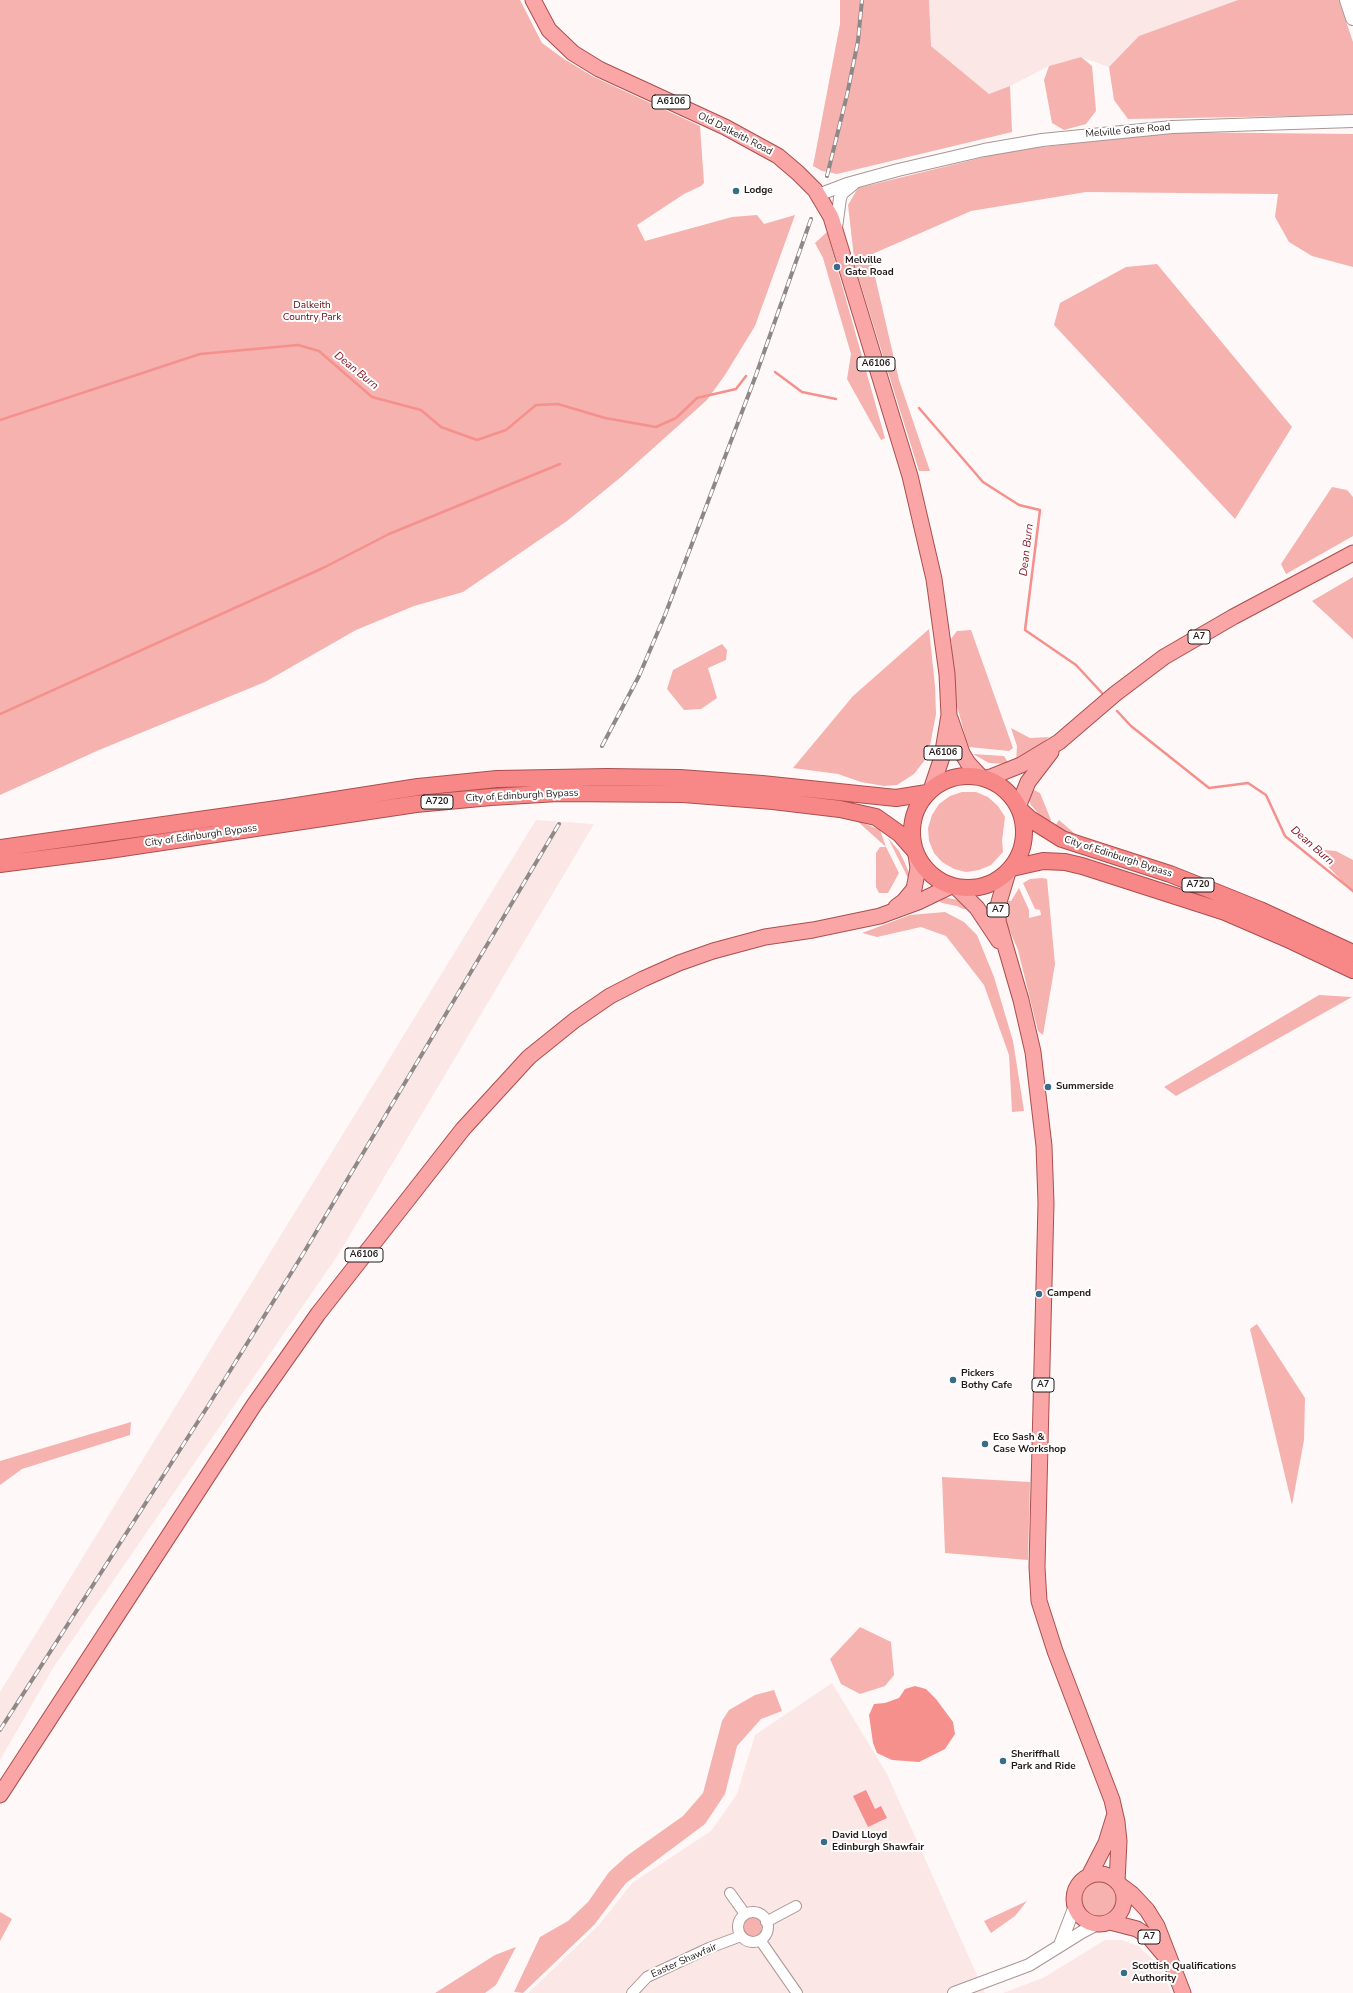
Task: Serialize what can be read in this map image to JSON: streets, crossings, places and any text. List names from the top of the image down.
{
  "streets": {
    "highway": ["City of Edinburgh Bypass", "A720"],
    "main road": ["A6106", "Old Dalkeith Road", "A7"],
    "street": ["Melville Gate Road", "Easter Shawfair"]
  },
  "crossings": [
    ["A6106", "Melville Gate Road"],
    ["A6106", "Old Dalkeith Road"],
    ["A6106", "A7"],
    ["A6106", "City of Edinburgh Bypass"],
    ["Melville Gate Road", "Old Dalkeith Road"],
    ["A7", "City of Edinburgh Bypass"]
  ],
  "water": ["Dean Burn"],
  "parks": ["Dalkeith Country Park"],
  "places": [
    "Lodge",
    "Melville Gate Road",
    "Summerside",
    "Campend",
    "Pickers Bothy Cafe",
    "Eco Sash & Case Workshop",
    "Sheriffhall Park and Ride",
    "David Lloyd Edinburgh Shawfair",
    "Scottish Qualifications Authority"
  ]
}
